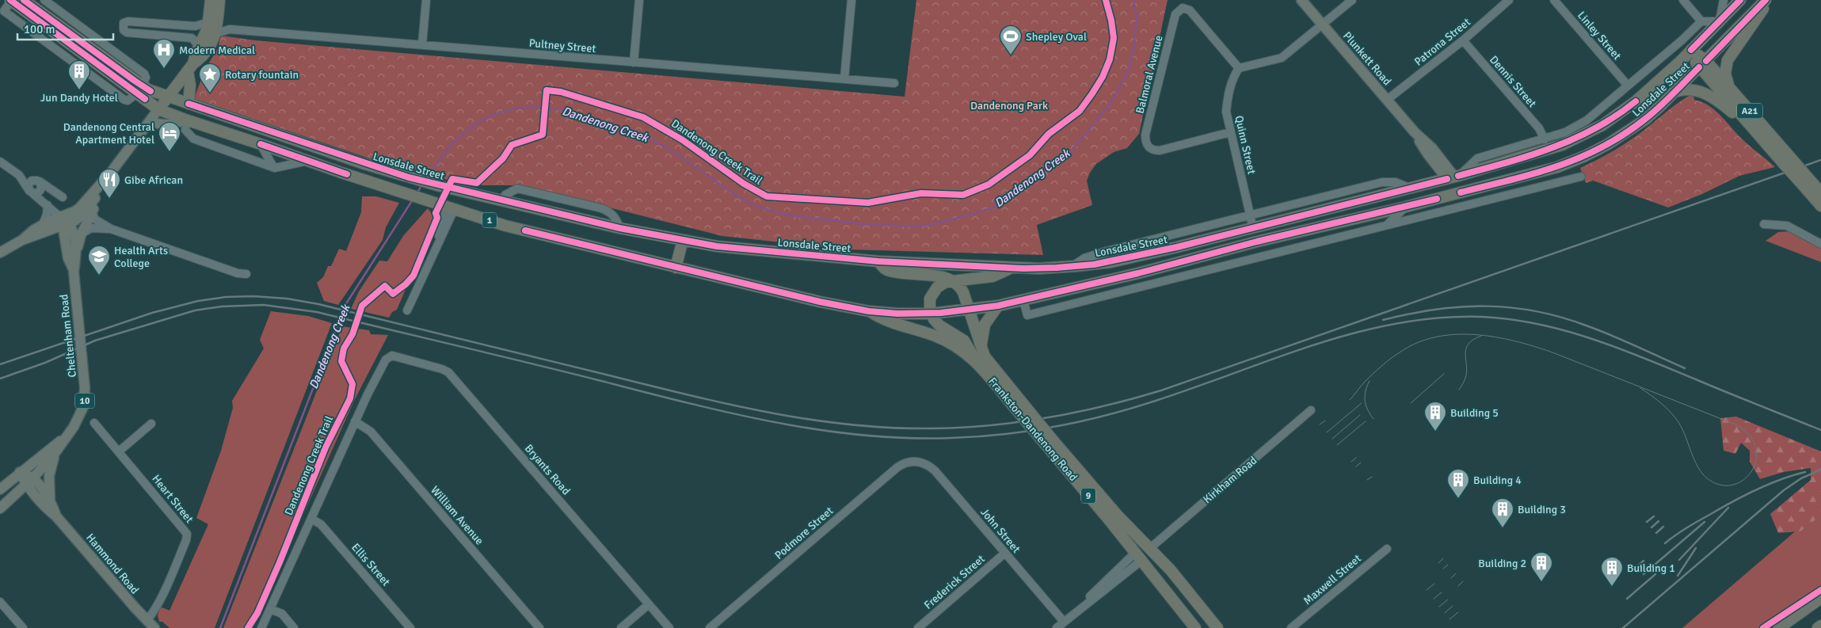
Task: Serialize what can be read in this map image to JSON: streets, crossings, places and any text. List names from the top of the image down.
{
  "streets": {
    "highway": [
      "Lonsdale Street",
      "A21",
      "1",
      "10",
      "Frankston-Dandenong Road",
      "Kirkham Road",
      "9"
    ],
    "main road": ["Plunkett Road", "Cheltenham Road", "Hammond Road"],
    "street": [
      "Linley Street",
      "Patrona Street",
      "Pultney Street",
      "Balmoral Avenue",
      "Dennis Street",
      "Quinn Street",
      "Bryants Road",
      "Heart Street",
      "William Avenue",
      "John Street",
      "Podmore Street",
      "Ellis Street",
      "Maxwell Street",
      "Frederick Street"
    ],
    "cycle path": ["Dandenong Creek Trail"]
  },
  "crossings": [
    ["Linley Street", "Lonsdale Street"],
    ["Patrona Street", "Plunkett Road"],
    ["Patrona Street", "Dennis Street"],
    ["Plunkett Road", "Lonsdale Street"],
    ["Balmoral Avenue", "Quinn Street"],
    ["Dennis Street", "Lonsdale Street"],
    ["Lonsdale Street", "A21"],
    ["Lonsdale Street", "Quinn Street"],
    ["Lonsdale Street", "1"],
    ["Lonsdale Street", "10"],
    ["Lonsdale Street", "Frankston-Dandenong Road"],
    ["Lonsdale Street", "9"],
    ["A21", "1"],
    ["Cheltenham Road", "10"],
    ["Cheltenham Road", "Hammond Road"],
    ["Frankston-Dandenong Road", "Kirkham Road"],
    ["Frankston-Dandenong Road", "9"],
    ["Bryants Road", "William Avenue"],
    ["Kirkham Road", "John Street"],
    ["Heart Street", "Hammond Road"],
    ["John Street", "Podmore Street"],
    ["John Street", "Frederick Street"]
  ],
  "water": ["Dandenong Creek"],
  "parks": ["Dandenong Park"],
  "places": {
    "sports": ["Shepley Oval"],
    "hospital": ["Modern Medical"],
    "building": [
      "Jun Dandy Hotel",
      "Building 5",
      "Building 4",
      "Building 3",
      "Building 2",
      "Building 1"
    ],
    "place": ["Rotary fountain"],
    "hotel": ["Dandenong Central Apartment Hotel"],
    "restaurant": ["Gibe African"],
    "school or university": ["Health Arts College"]
  },
  "scale_bar": "100 m"
}
